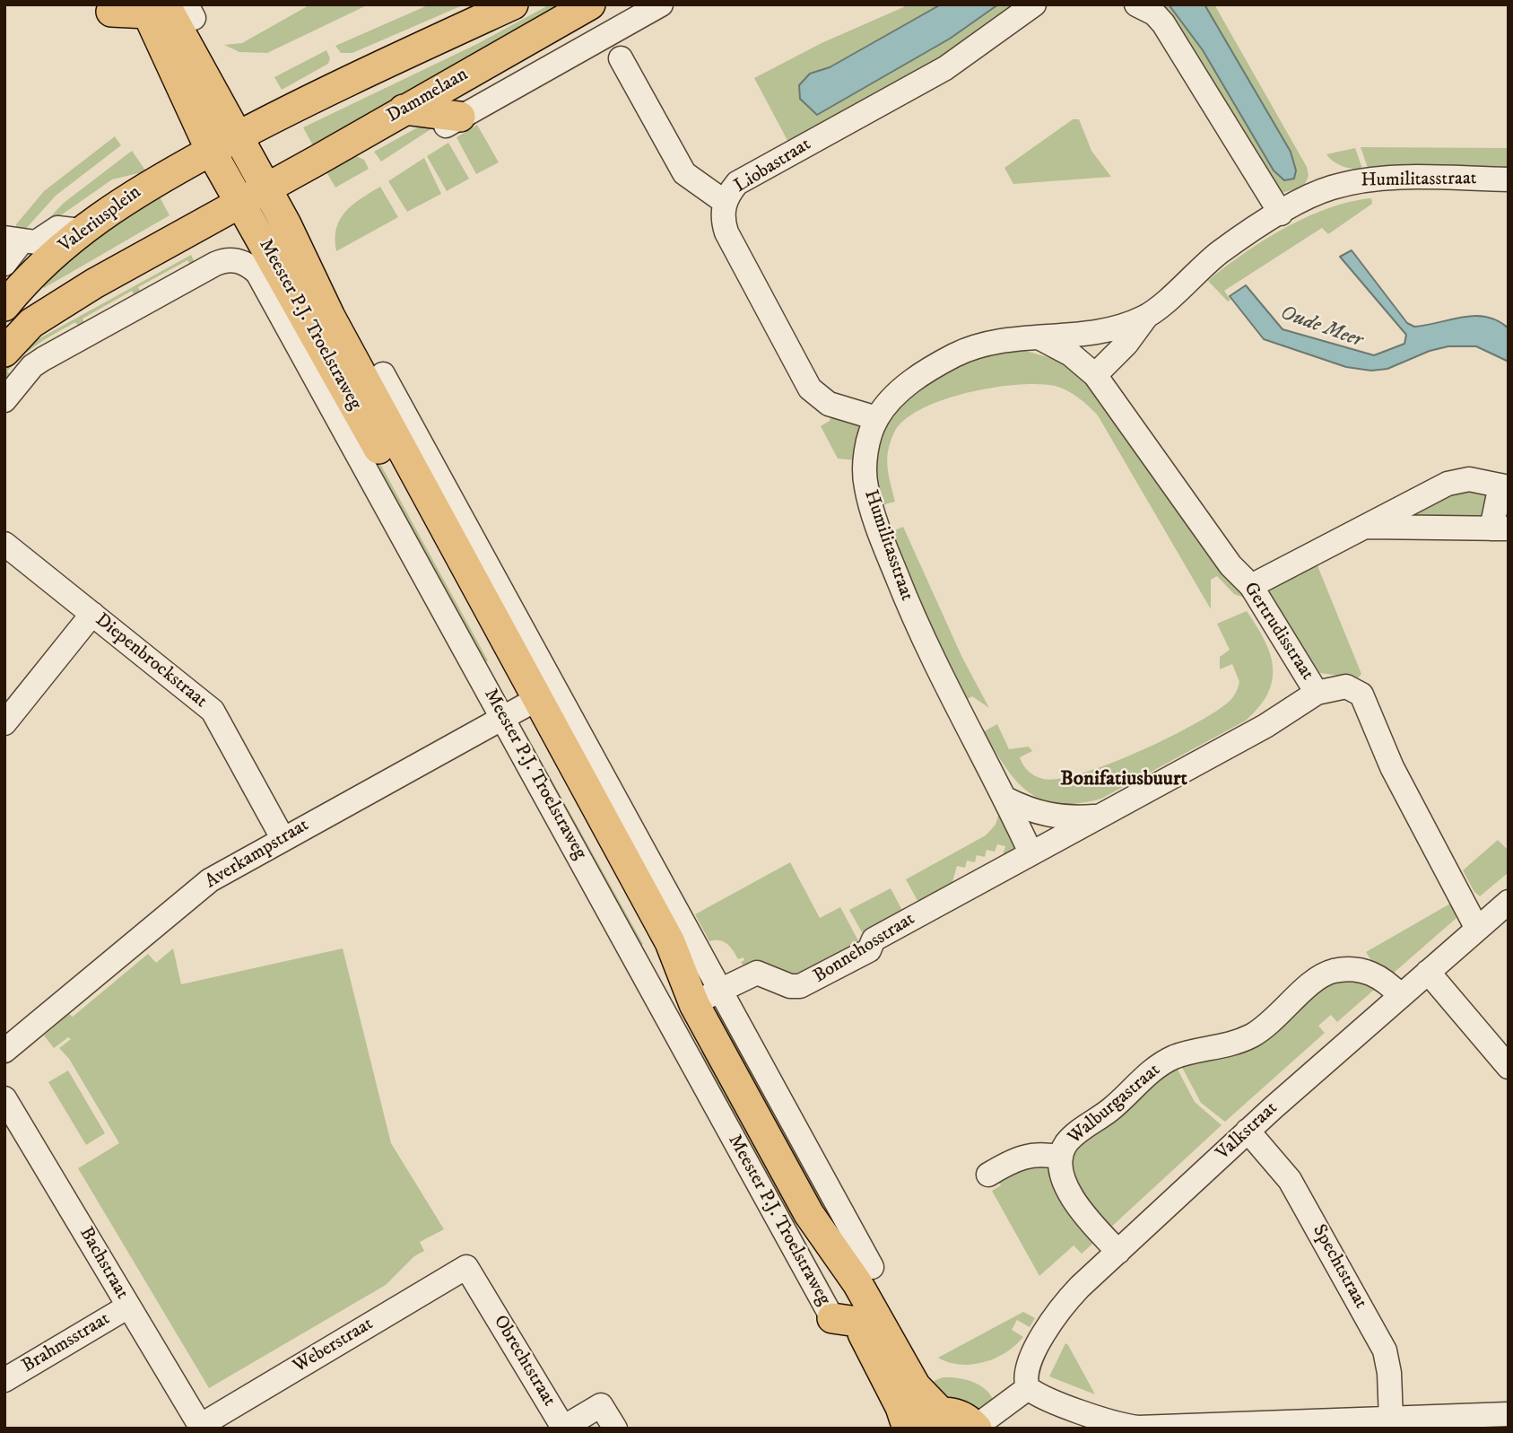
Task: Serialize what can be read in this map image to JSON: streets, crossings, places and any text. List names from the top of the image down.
{
  "streets": {
    "main road": ["Dammelaan", "Valeriusplein", "Meester P.J. Troelstraweg"],
    "street": [
      "Liobastraat",
      "Humilitasstraat",
      "Gertrudisstraat",
      "Diepenbrockstraat",
      "Averkampstraat",
      "Bonnehosstraat",
      "Walburgastraat",
      "Valkstraat",
      "Bachstraat",
      "Spechtstraat",
      "Brahmsstraat",
      "Weberstraat",
      "Obrechtstraat"
    ]
  },
  "crossings": [
    ["Dammelaan", "Meester P.J. Troelstraweg"],
    ["Liobastraat", "Humilitasstraat"],
    ["Humilitasstraat", "Gertrudisstraat"],
    ["Meester P.J. Troelstraweg", "Averkampstraat"],
    ["Meester P.J. Troelstraweg", "Bonnehosstraat"],
    ["Gertrudisstraat", "Bonnehosstraat"],
    ["Gertrudisstraat", "Valkstraat"],
    ["Diepenbrockstraat", "Averkampstraat"],
    ["Walburgastraat", "Valkstraat"],
    ["Valkstraat", "Spechtstraat"],
    ["Bachstraat", "Brahmsstraat"],
    ["Bachstraat", "Weberstraat"],
    ["Weberstraat", "Obrechtstraat"]
  ],
  "districts": ["Bonifatiusbuurt"],
  "water": ["Oude Meer"]
}
